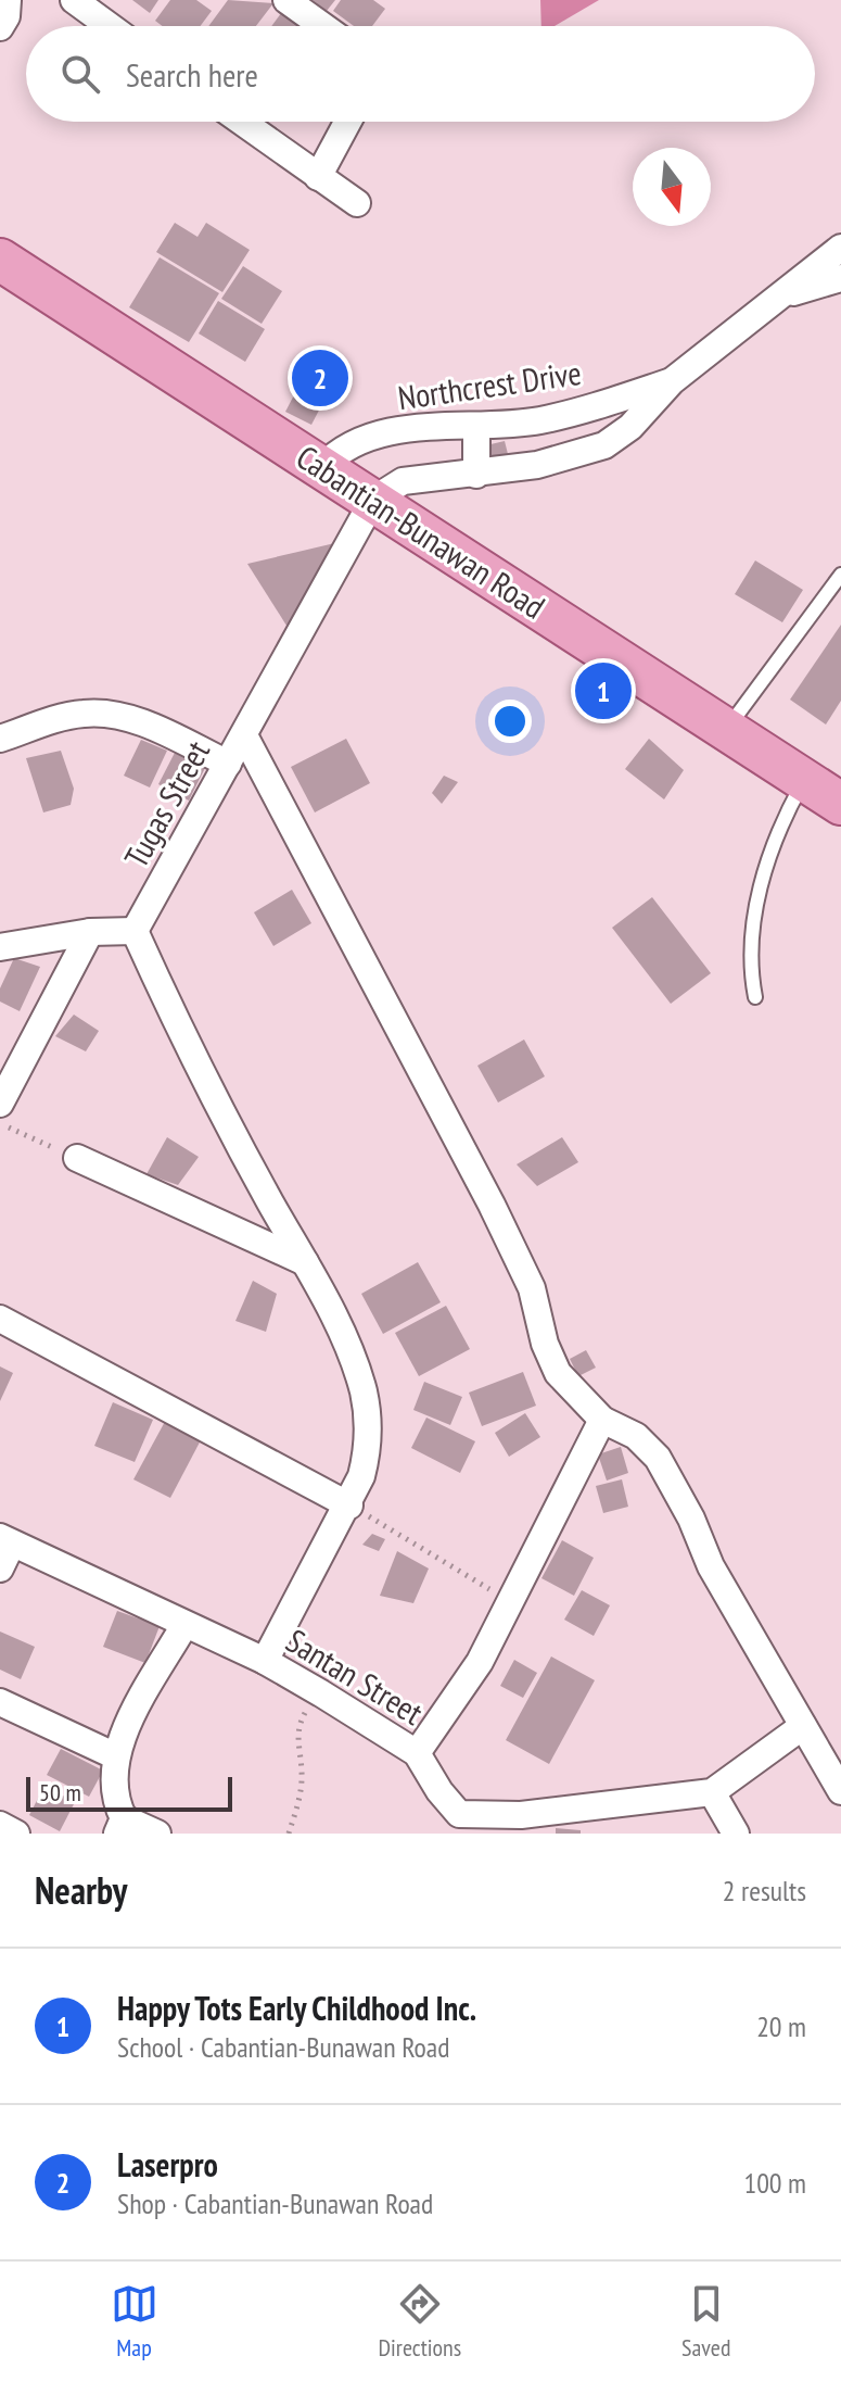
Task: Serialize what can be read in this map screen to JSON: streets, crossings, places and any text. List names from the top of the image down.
{
  "streets": {
    "main road": ["Cabantian-Bunawan Road"],
    "street": ["Northcrest Drive", "Tugas Street", "Santan Street"]
  },
  "crossings": [
    ["Northcrest Drive", "Cabantian-Bunawan Road"],
    ["Northcrest Drive", "Tugas Street"],
    ["Cabantian-Bunawan Road", "Tugas Street"]
  ],
  "scale_bar": "50 m",
  "north": "bottom",
  "page": {
    "search": "Search here",
    "pins": ["2", "1"],
    "scale": "50 m",
    "heading": ["Nearby", "2 results"],
    "list": [
      {
        "mark": "1",
        "name": "Happy Tots Early Childhood Inc.",
        "note": "School · Cabantian-Bunawan Road",
        "value": "20 m"
      },
      {
        "mark": "2",
        "name": "Laserpro",
        "note": "Shop · Cabantian-Bunawan Road",
        "value": "100 m"
      }
    ],
    "nav": ["Map", "Directions", "Saved"]
  }
}
